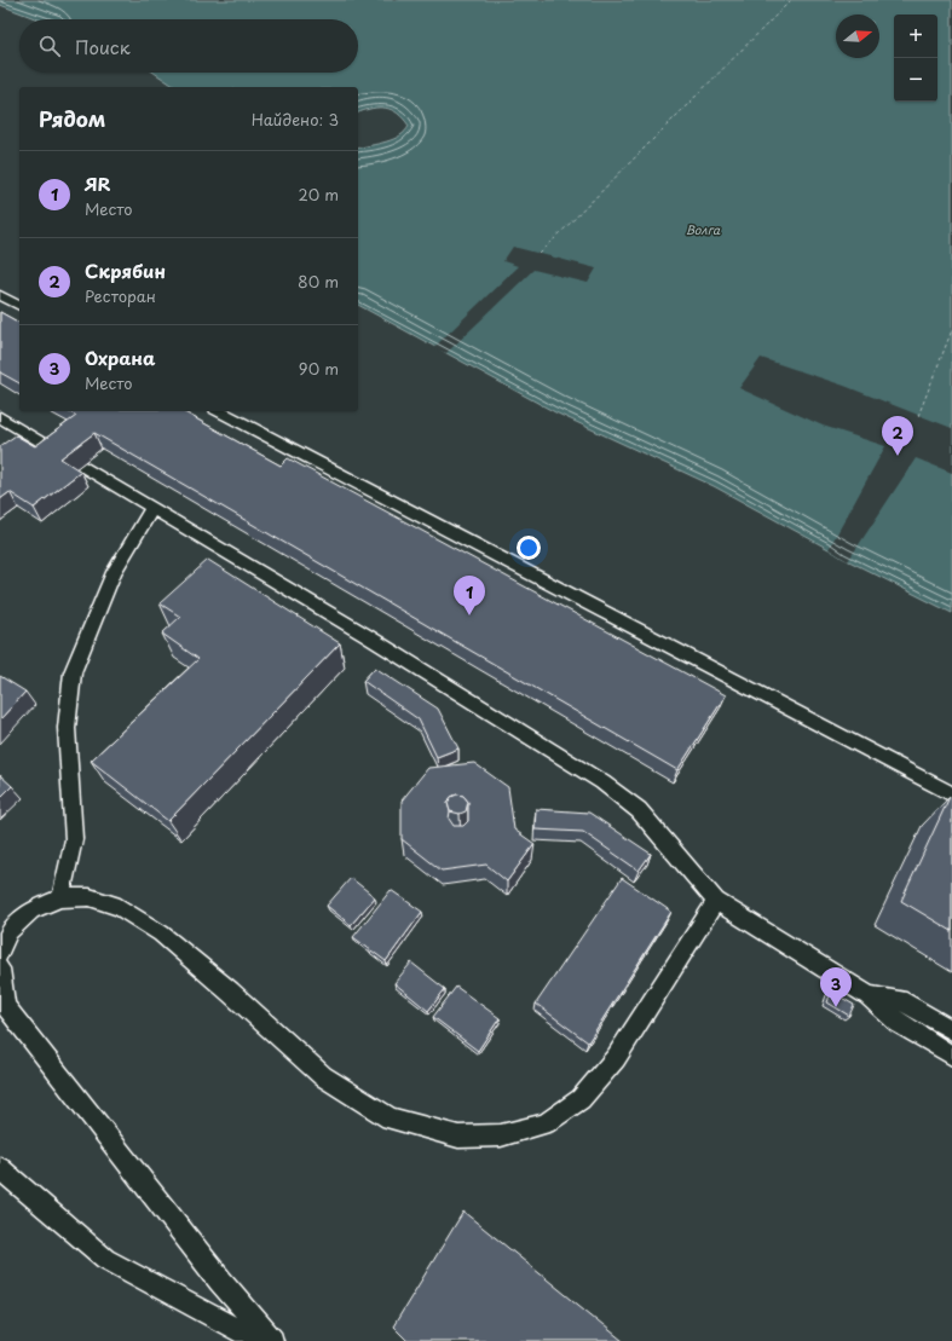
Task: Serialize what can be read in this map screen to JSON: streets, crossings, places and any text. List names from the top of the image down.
{
  "water": ["Волга"],
  "north": "right",
  "page": {
    "map_buttons": ["+", "−"],
    "search": "Поиск",
    "heading": ["Рядом", "Найдено: 3"],
    "list": [
      {
        "mark": "1",
        "name": "ЯR",
        "note": "Место",
        "value": "20 m"
      },
      {
        "mark": "2",
        "name": "Скрябин",
        "note": "Ресторан",
        "value": "80 m"
      },
      {
        "mark": "3",
        "name": "Охрана",
        "note": "Место",
        "value": "90 m"
      }
    ],
    "pins": ["2", "1", "3"]
  }
}
